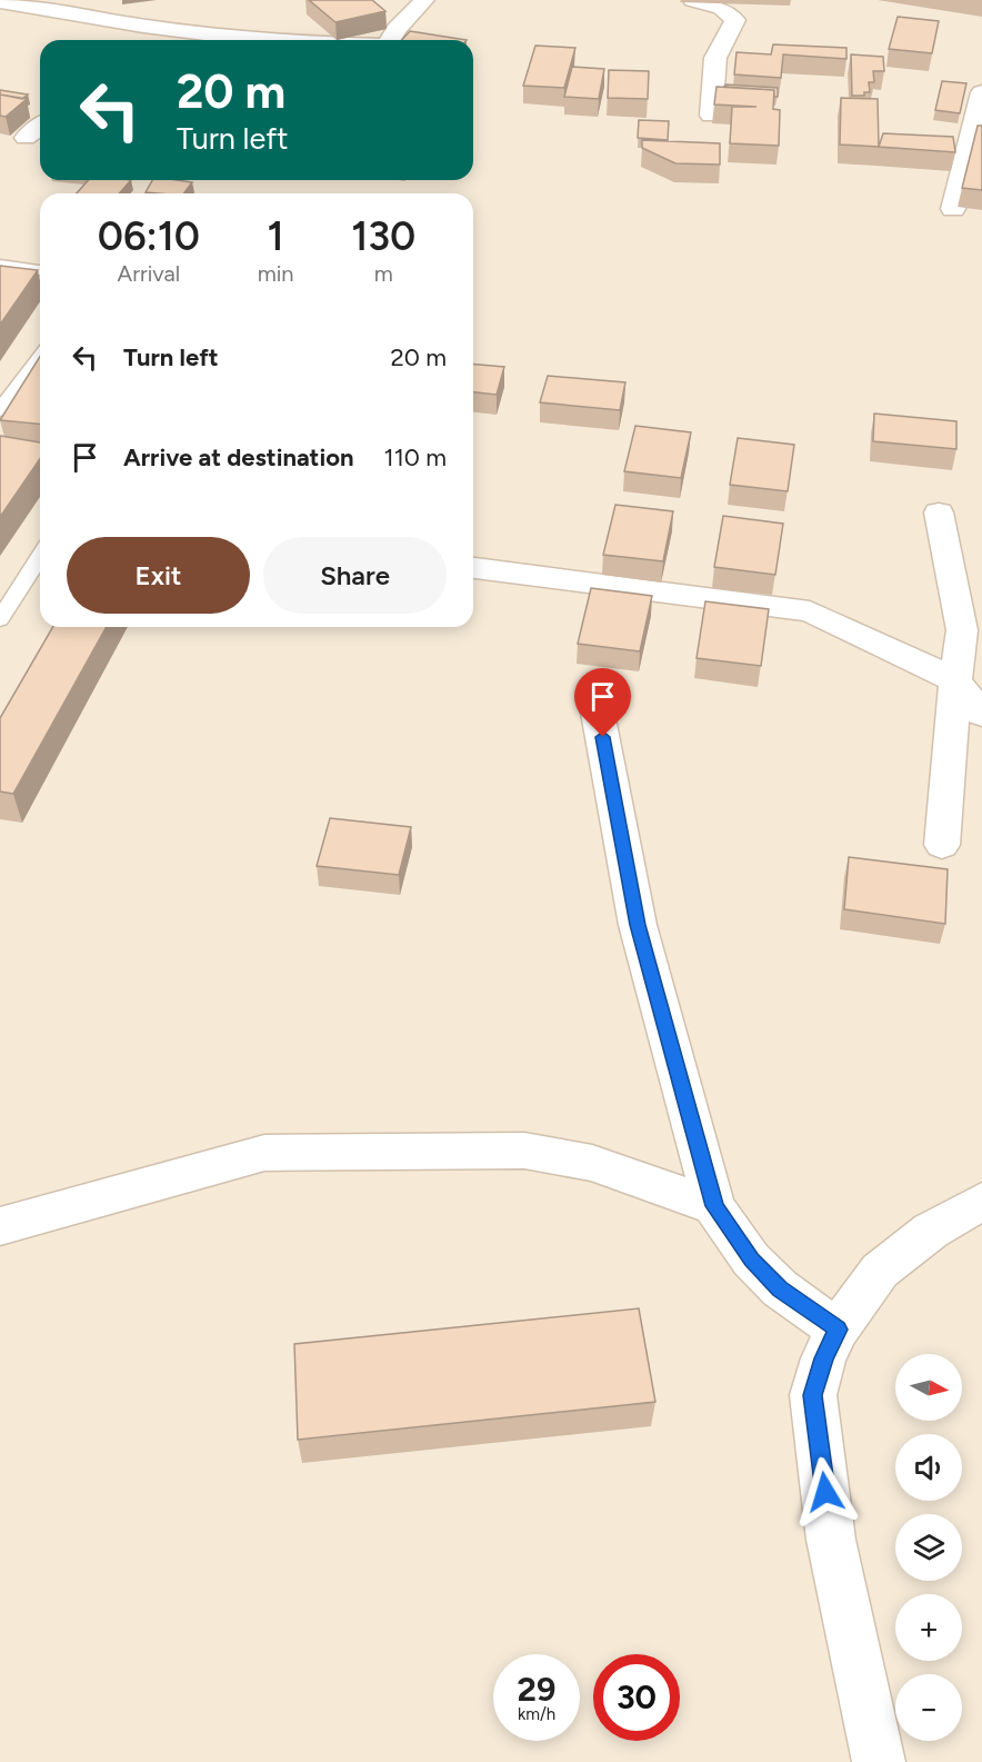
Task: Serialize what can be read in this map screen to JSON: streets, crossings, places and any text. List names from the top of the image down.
{
  "north": "right",
  "page": {
    "turn": ["20 m", "Turn left"],
    "eta": [
      "06:10",
      "Arrival",
      "1",
      "min",
      "130",
      "m"
    ],
    "list": [
      {
        "name": "Turn left",
        "value": "20 m"
      },
      {
        "name": "Arrive at destination",
        "value": "110 m"
      }
    ],
    "buttons": ["Exit", "Share"],
    "map_buttons": ["+", "−"],
    "speed": "29 km/h",
    "limit": "30"
  }
}
